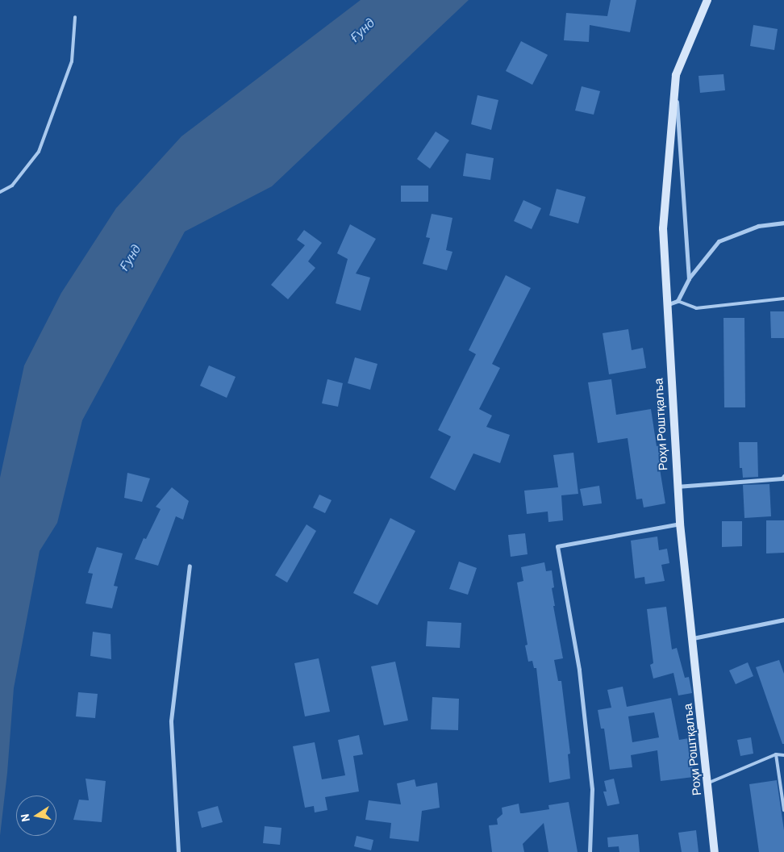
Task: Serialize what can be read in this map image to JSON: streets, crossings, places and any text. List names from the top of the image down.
{
  "streets": {
    "main road": ["Роҳи Роштқалъа"]
  },
  "water": ["Ғунд"],
  "north": "left"
}
